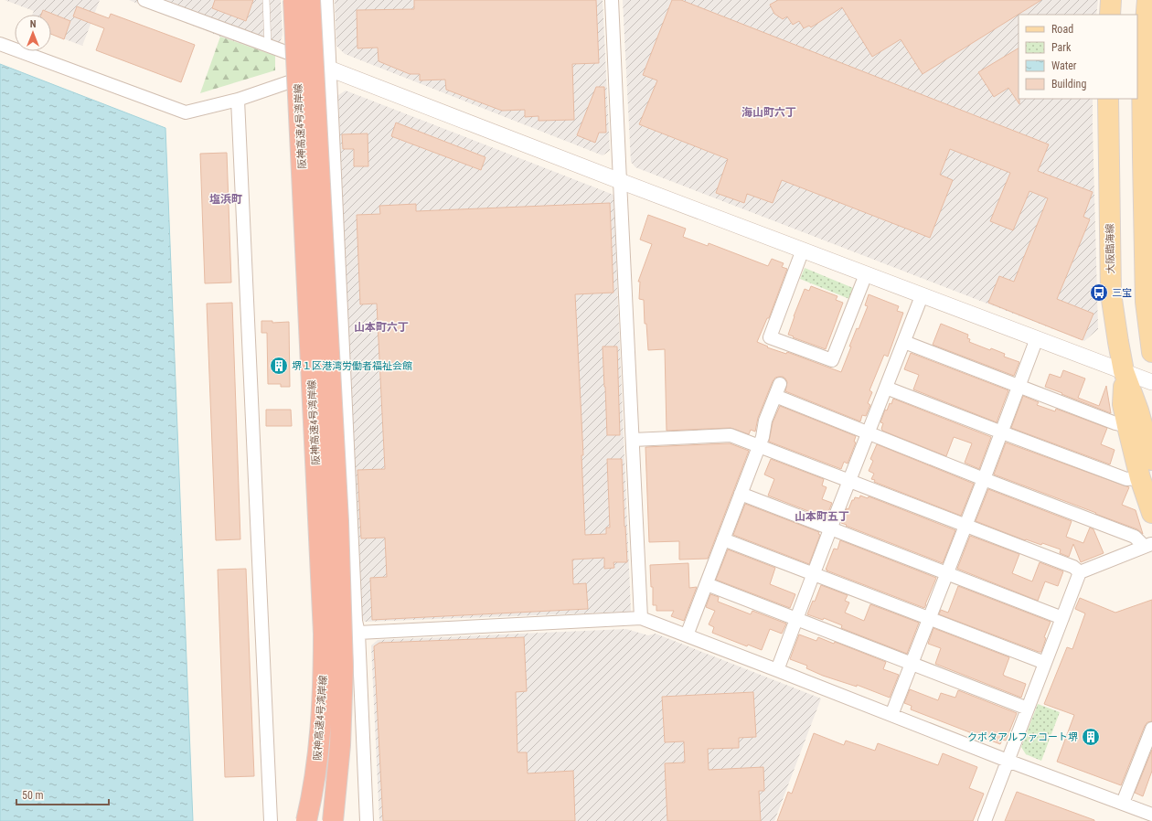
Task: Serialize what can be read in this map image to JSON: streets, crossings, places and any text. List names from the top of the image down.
{
  "streets": {
    "highway": ["阪神高速4号湾岸線"],
    "main road": ["大阪臨海線"]
  },
  "districts": [
    "海山町六丁",
    "塩浜町",
    "山本町六丁",
    "山本町五丁"
  ],
  "places": {
    "bus stop": ["三宝"],
    "building": ["堺１区港湾労働者福祉会館", "クボタアルファコート堺"]
  },
  "legend": [
    "Road",
    "Park",
    "Water",
    "Building"
  ],
  "scale_bar": "50 m",
  "north": "top"
}
